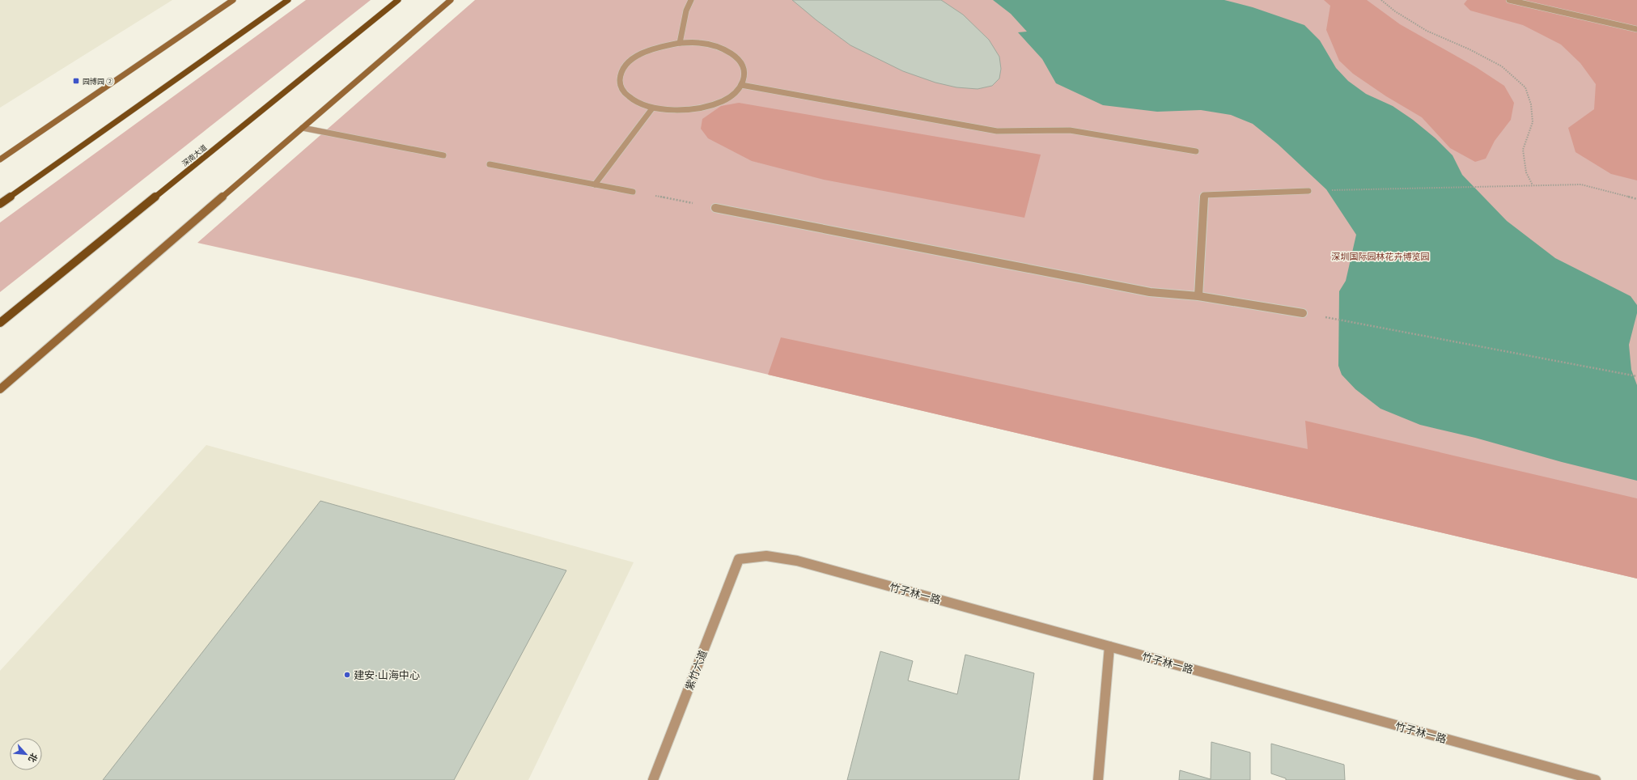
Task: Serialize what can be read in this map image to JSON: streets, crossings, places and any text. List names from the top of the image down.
{
  "streets": {
    "main road": ["深南大道"],
    "street": ["竹子林一路", "紫竹六道"]
  },
  "crossings": [
    ["竹子林一路", "紫竹六道"]
  ],
  "parks": ["深圳国际园林花卉博览园"],
  "places": {
    "transit": ["园博园 ②"],
    "other": ["建安·山海中心"]
  },
  "north": "bottom right"
}
